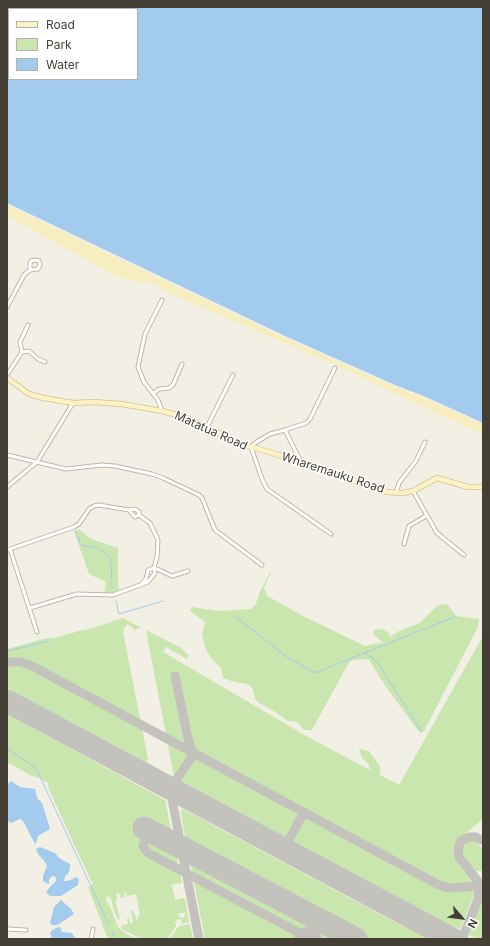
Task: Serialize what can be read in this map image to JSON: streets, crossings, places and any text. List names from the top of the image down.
{
  "streets": {
    "main road": ["Matatua Road", "Wharemauku Road"]
  },
  "crossings": [
    ["Matatua Road", "Wharemauku Road"]
  ],
  "legend": ["Road", "Park", "Water"],
  "north": "bottom right"
}
